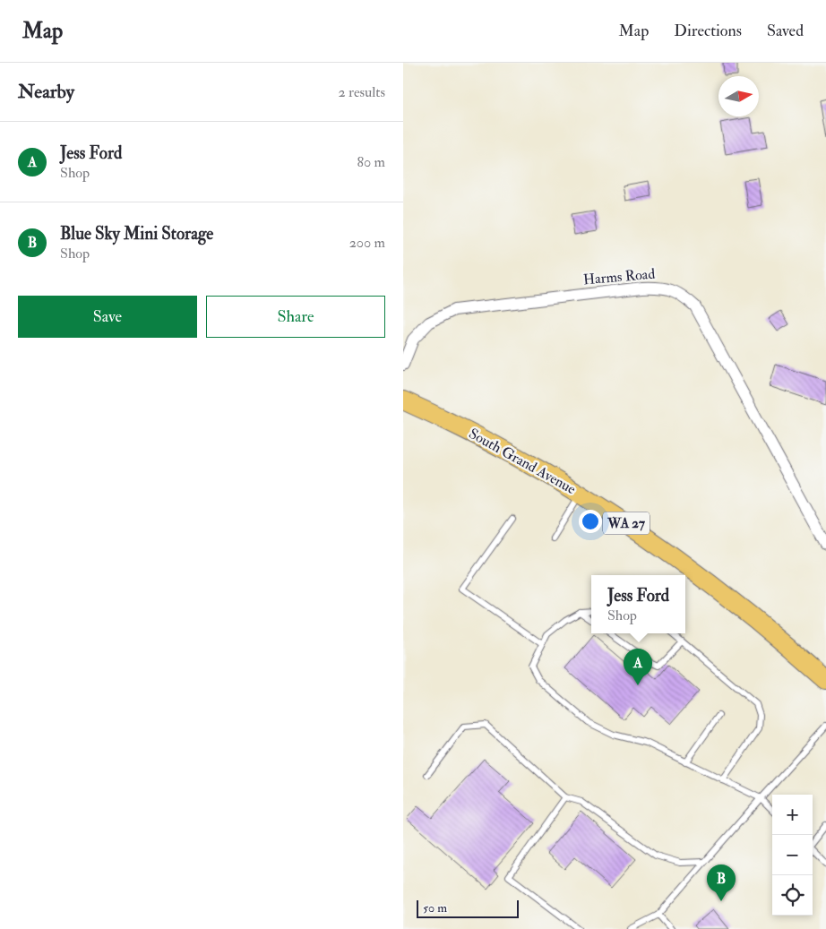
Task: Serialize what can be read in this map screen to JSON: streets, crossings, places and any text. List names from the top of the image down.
{
  "streets": {
    "main road": ["South Grand Avenue", "WA 27"],
    "street": ["Harms Road"]
  },
  "scale_bar": "50 m",
  "north": "right",
  "page": {
    "header": "Map",
    "nav": ["Map", "Directions", "Saved"],
    "heading": ["Nearby", "2 results"],
    "list": [
      {
        "mark": "A",
        "name": "Jess Ford",
        "note": "Shop",
        "value": "80 m"
      },
      {
        "mark": "B",
        "name": "Blue Sky Mini Storage",
        "note": "Shop",
        "value": "200 m"
      }
    ],
    "buttons": ["Save", "Share"],
    "popup": ["Jess Ford", "Shop"],
    "pins": ["A", "B"],
    "map_buttons": ["+", "−"],
    "scale": "50 m"
  }
}
